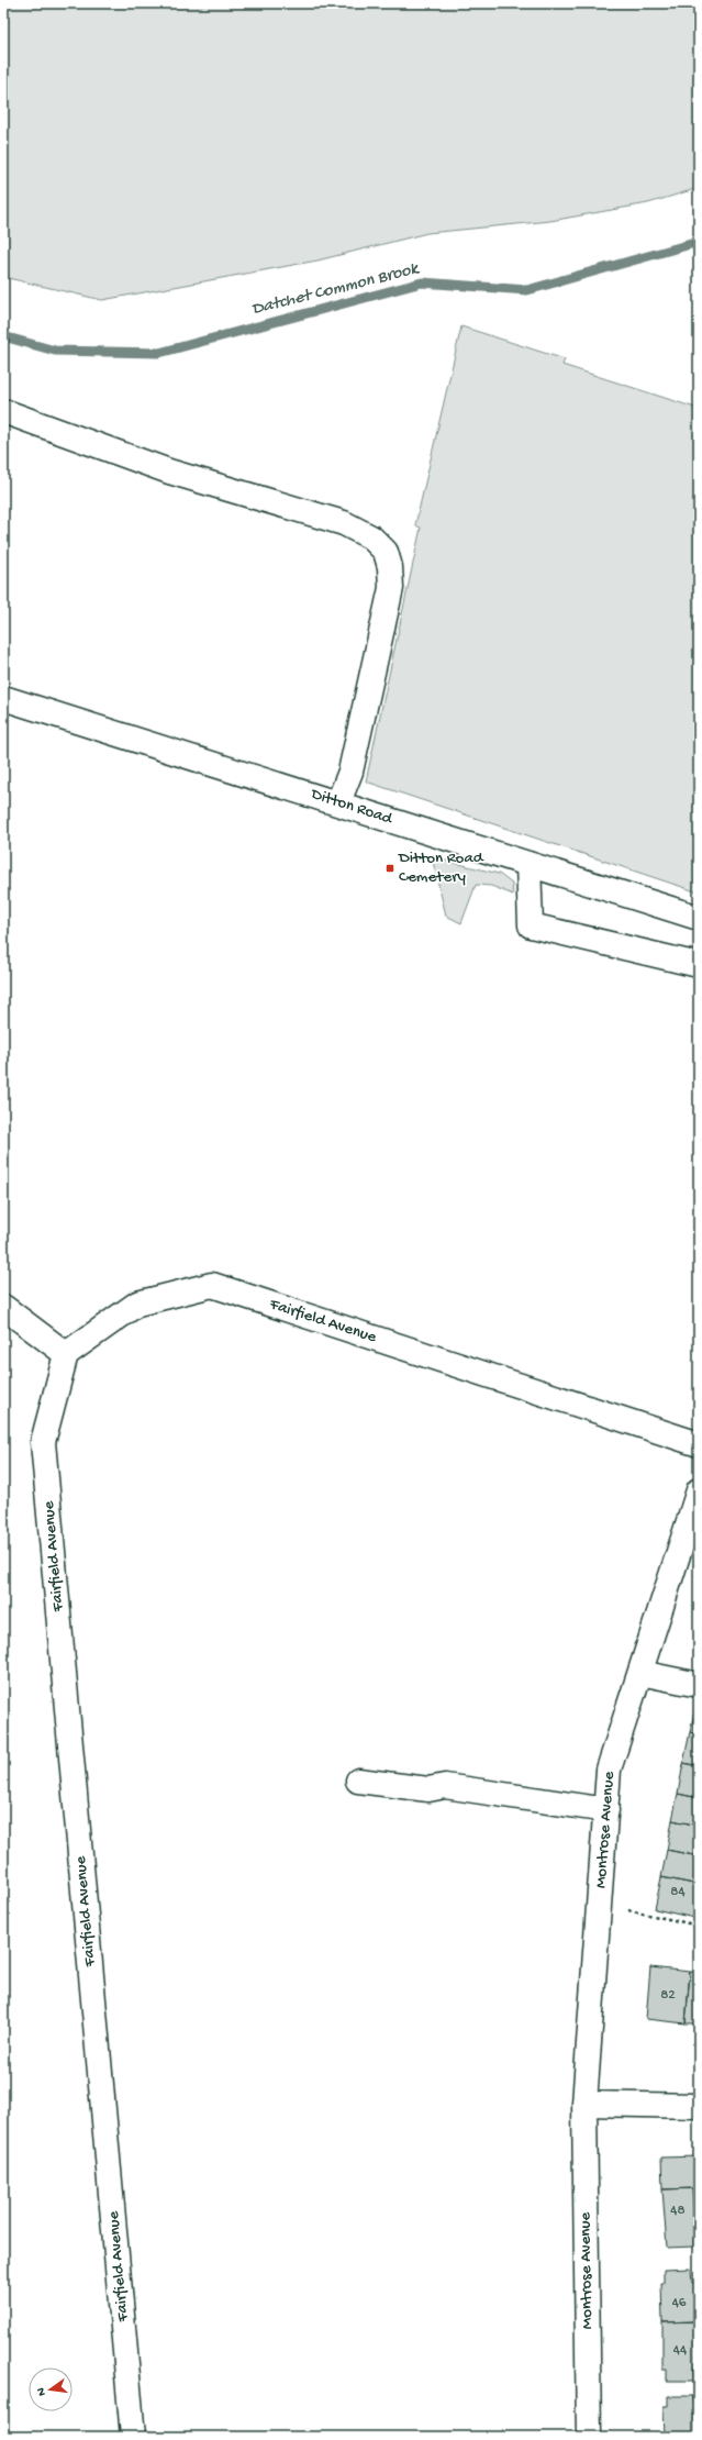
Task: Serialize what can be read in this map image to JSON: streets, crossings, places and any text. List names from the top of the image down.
{
  "streets": {
    "street": ["Ditton Road", "Fairfield Avenue", "Montrose Avenue"]
  },
  "water": ["Datchet Common Brook"],
  "places": {
    "transit": ["Ditton Road Cemetery"]
  },
  "house_numbers": [
    "84",
    "82",
    "48",
    "46",
    "44"
  ],
  "north": "left"
}
